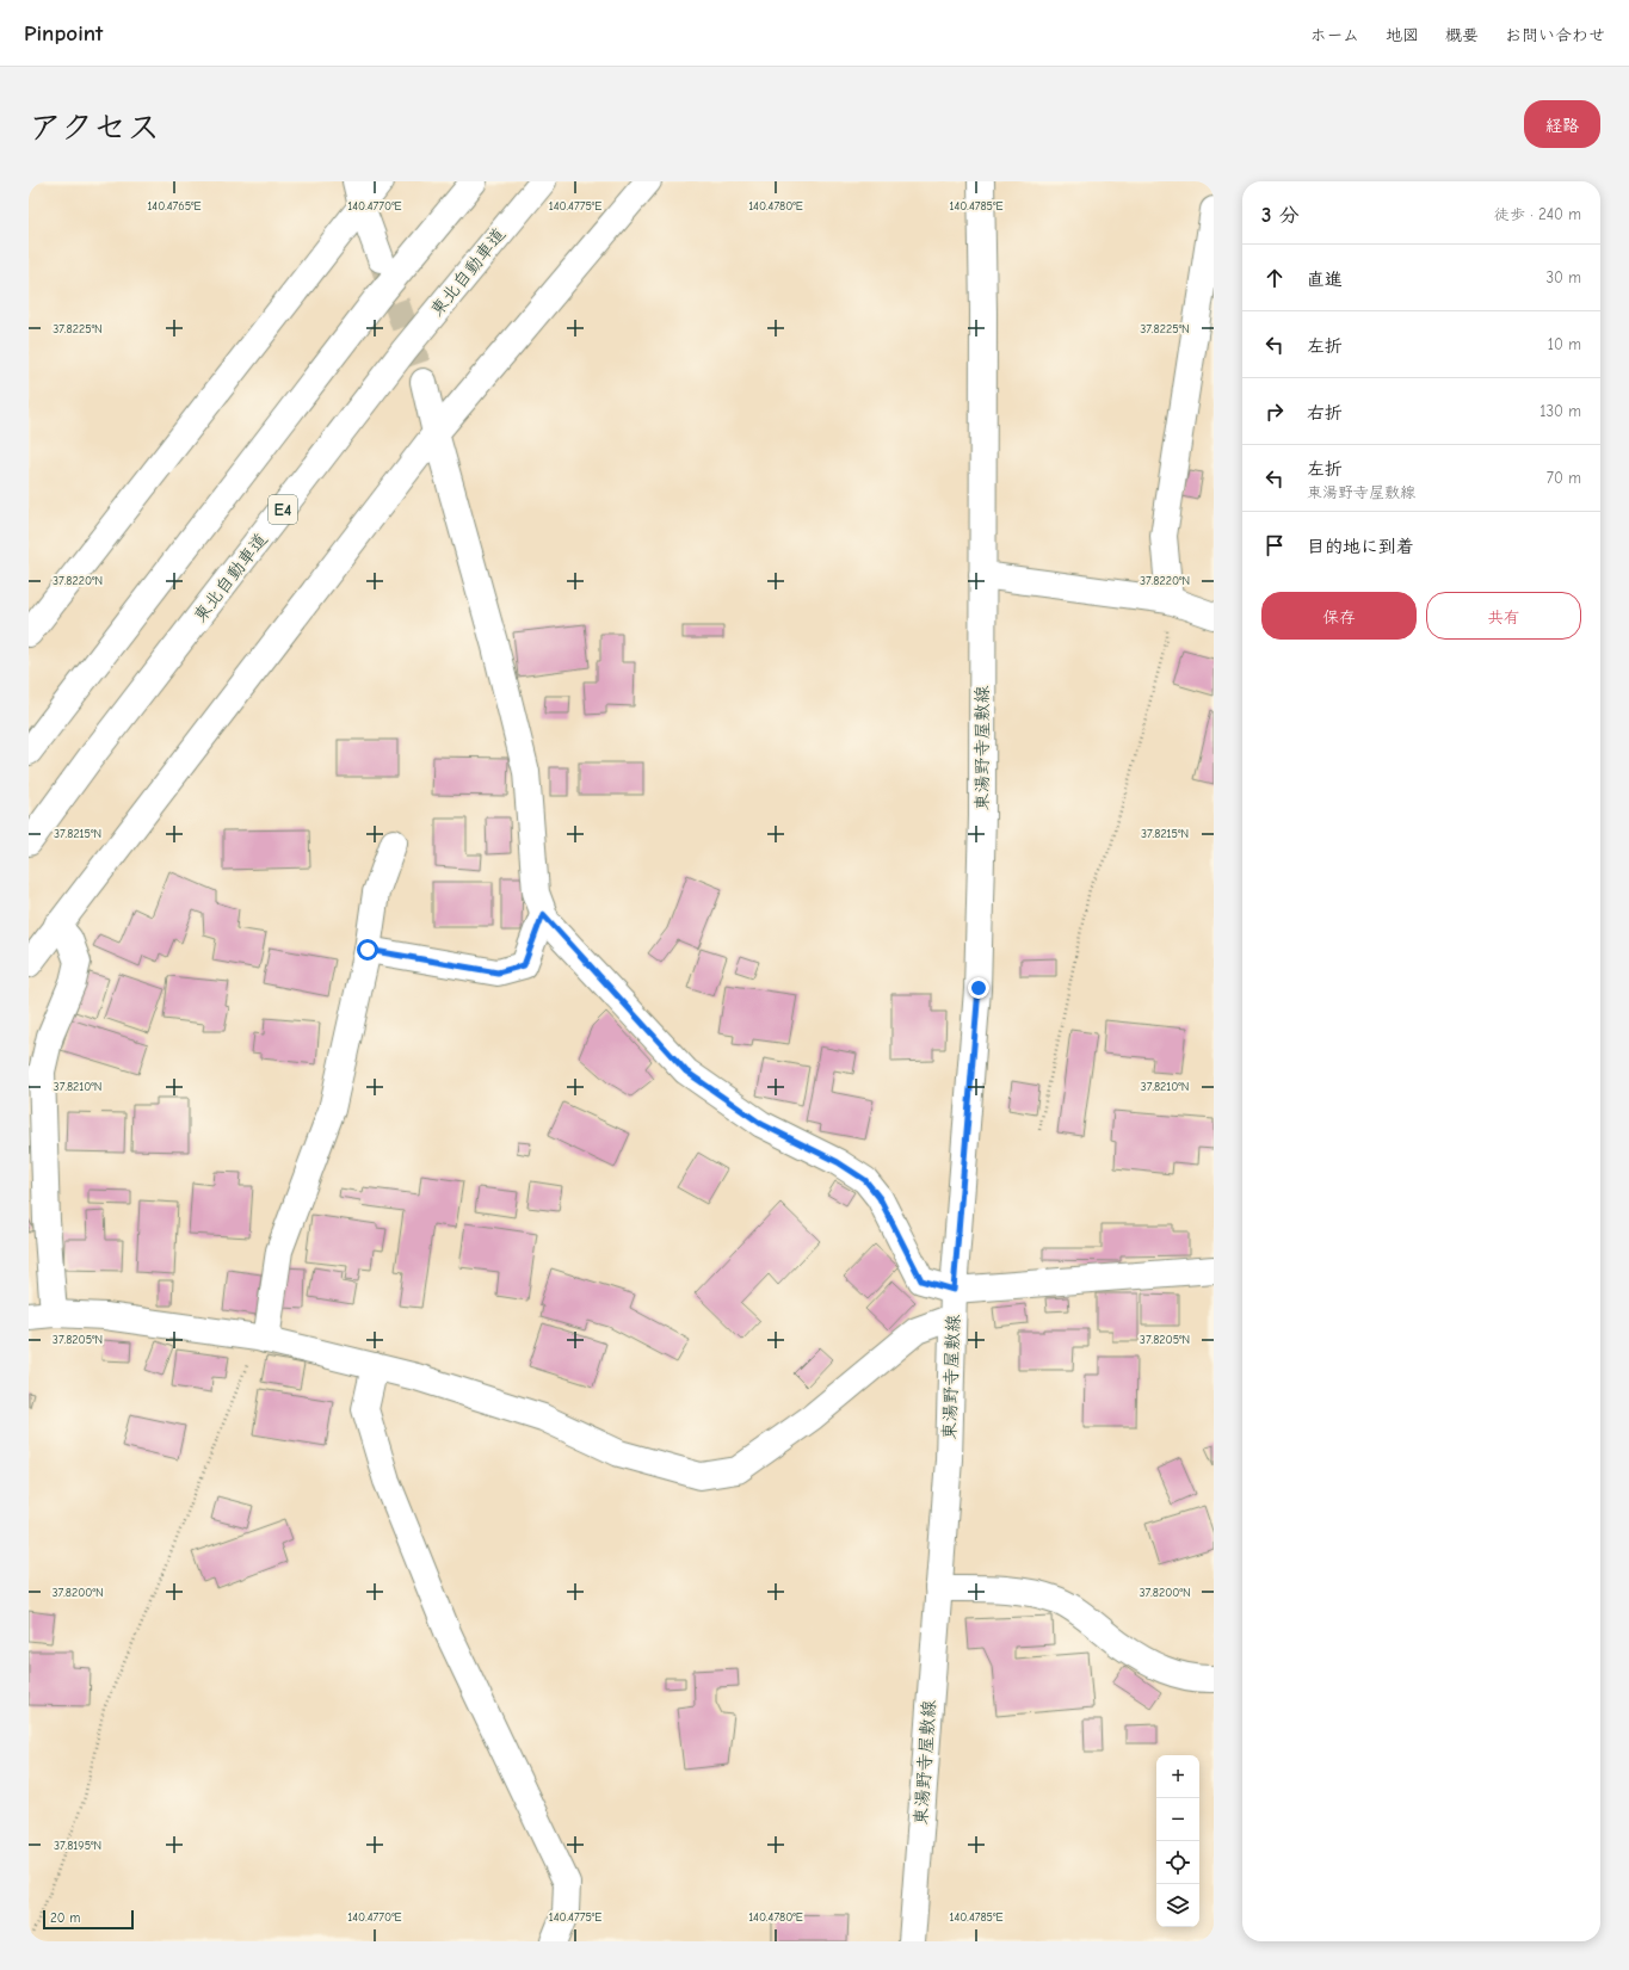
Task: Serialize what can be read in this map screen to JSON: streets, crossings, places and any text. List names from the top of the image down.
{
  "streets": {
    "main road": ["東北自動車道", "E4", "東湯野寺屋敷線"]
  },
  "scale_bar": "20 m",
  "page": {
    "header": "Pinpoint",
    "nav": [
      "ホーム",
      "地図",
      "概要",
      "お問い合わせ"
    ],
    "title": "アクセス",
    "buttons": [
      "経路",
      ["保存", "共有"]
    ],
    "heading": ["3 分", "徒歩 · 240 m"],
    "list": [
      ["直進", "30 m"],
      ["左折", "10 m"],
      ["右折", "130 m"],
      ["左折", "東湯野寺屋敷線", "70 m"],
      "目的地に到着"
    ],
    "map_buttons": ["+", "−"],
    "scale": "20 m"
  },
  "coordinates": [
    "140.4765°E",
    "140.4770°E",
    "140.4775°E",
    "140.4780°E",
    "140.4785°E",
    "37.8225°N",
    "37.8220°N",
    "37.8215°N",
    "37.8210°N",
    "37.8205°N",
    "37.8200°N",
    "37.8195°N"
  ]
}
